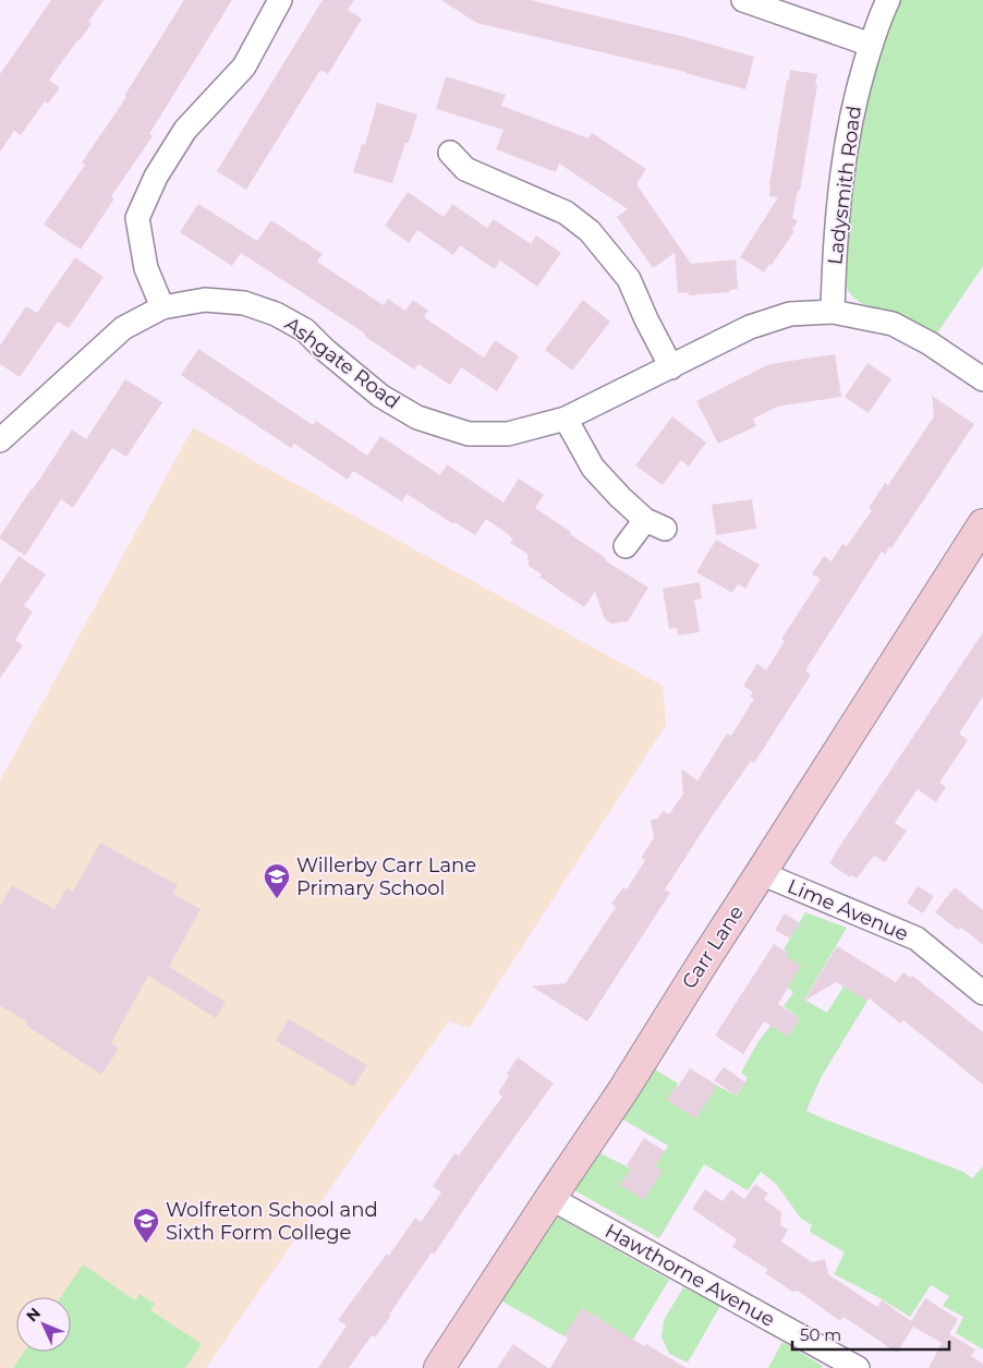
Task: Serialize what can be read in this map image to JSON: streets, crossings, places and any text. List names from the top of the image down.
{
  "streets": {
    "street": [
      "Ladysmith Road",
      "Ashgate Road",
      "Lime Avenue",
      "Carr Lane",
      "Hawthorne Avenue"
    ]
  },
  "crossings": [
    ["Ladysmith Road", "Ashgate Road"],
    ["Lime Avenue", "Carr Lane"],
    ["Carr Lane", "Hawthorne Avenue"]
  ],
  "places": {
    "school or university": ["Willerby Carr Lane Primary School", "Wolfreton School and Sixth Form College"]
  },
  "scale_bar": "50 m",
  "north": "top left"
}
